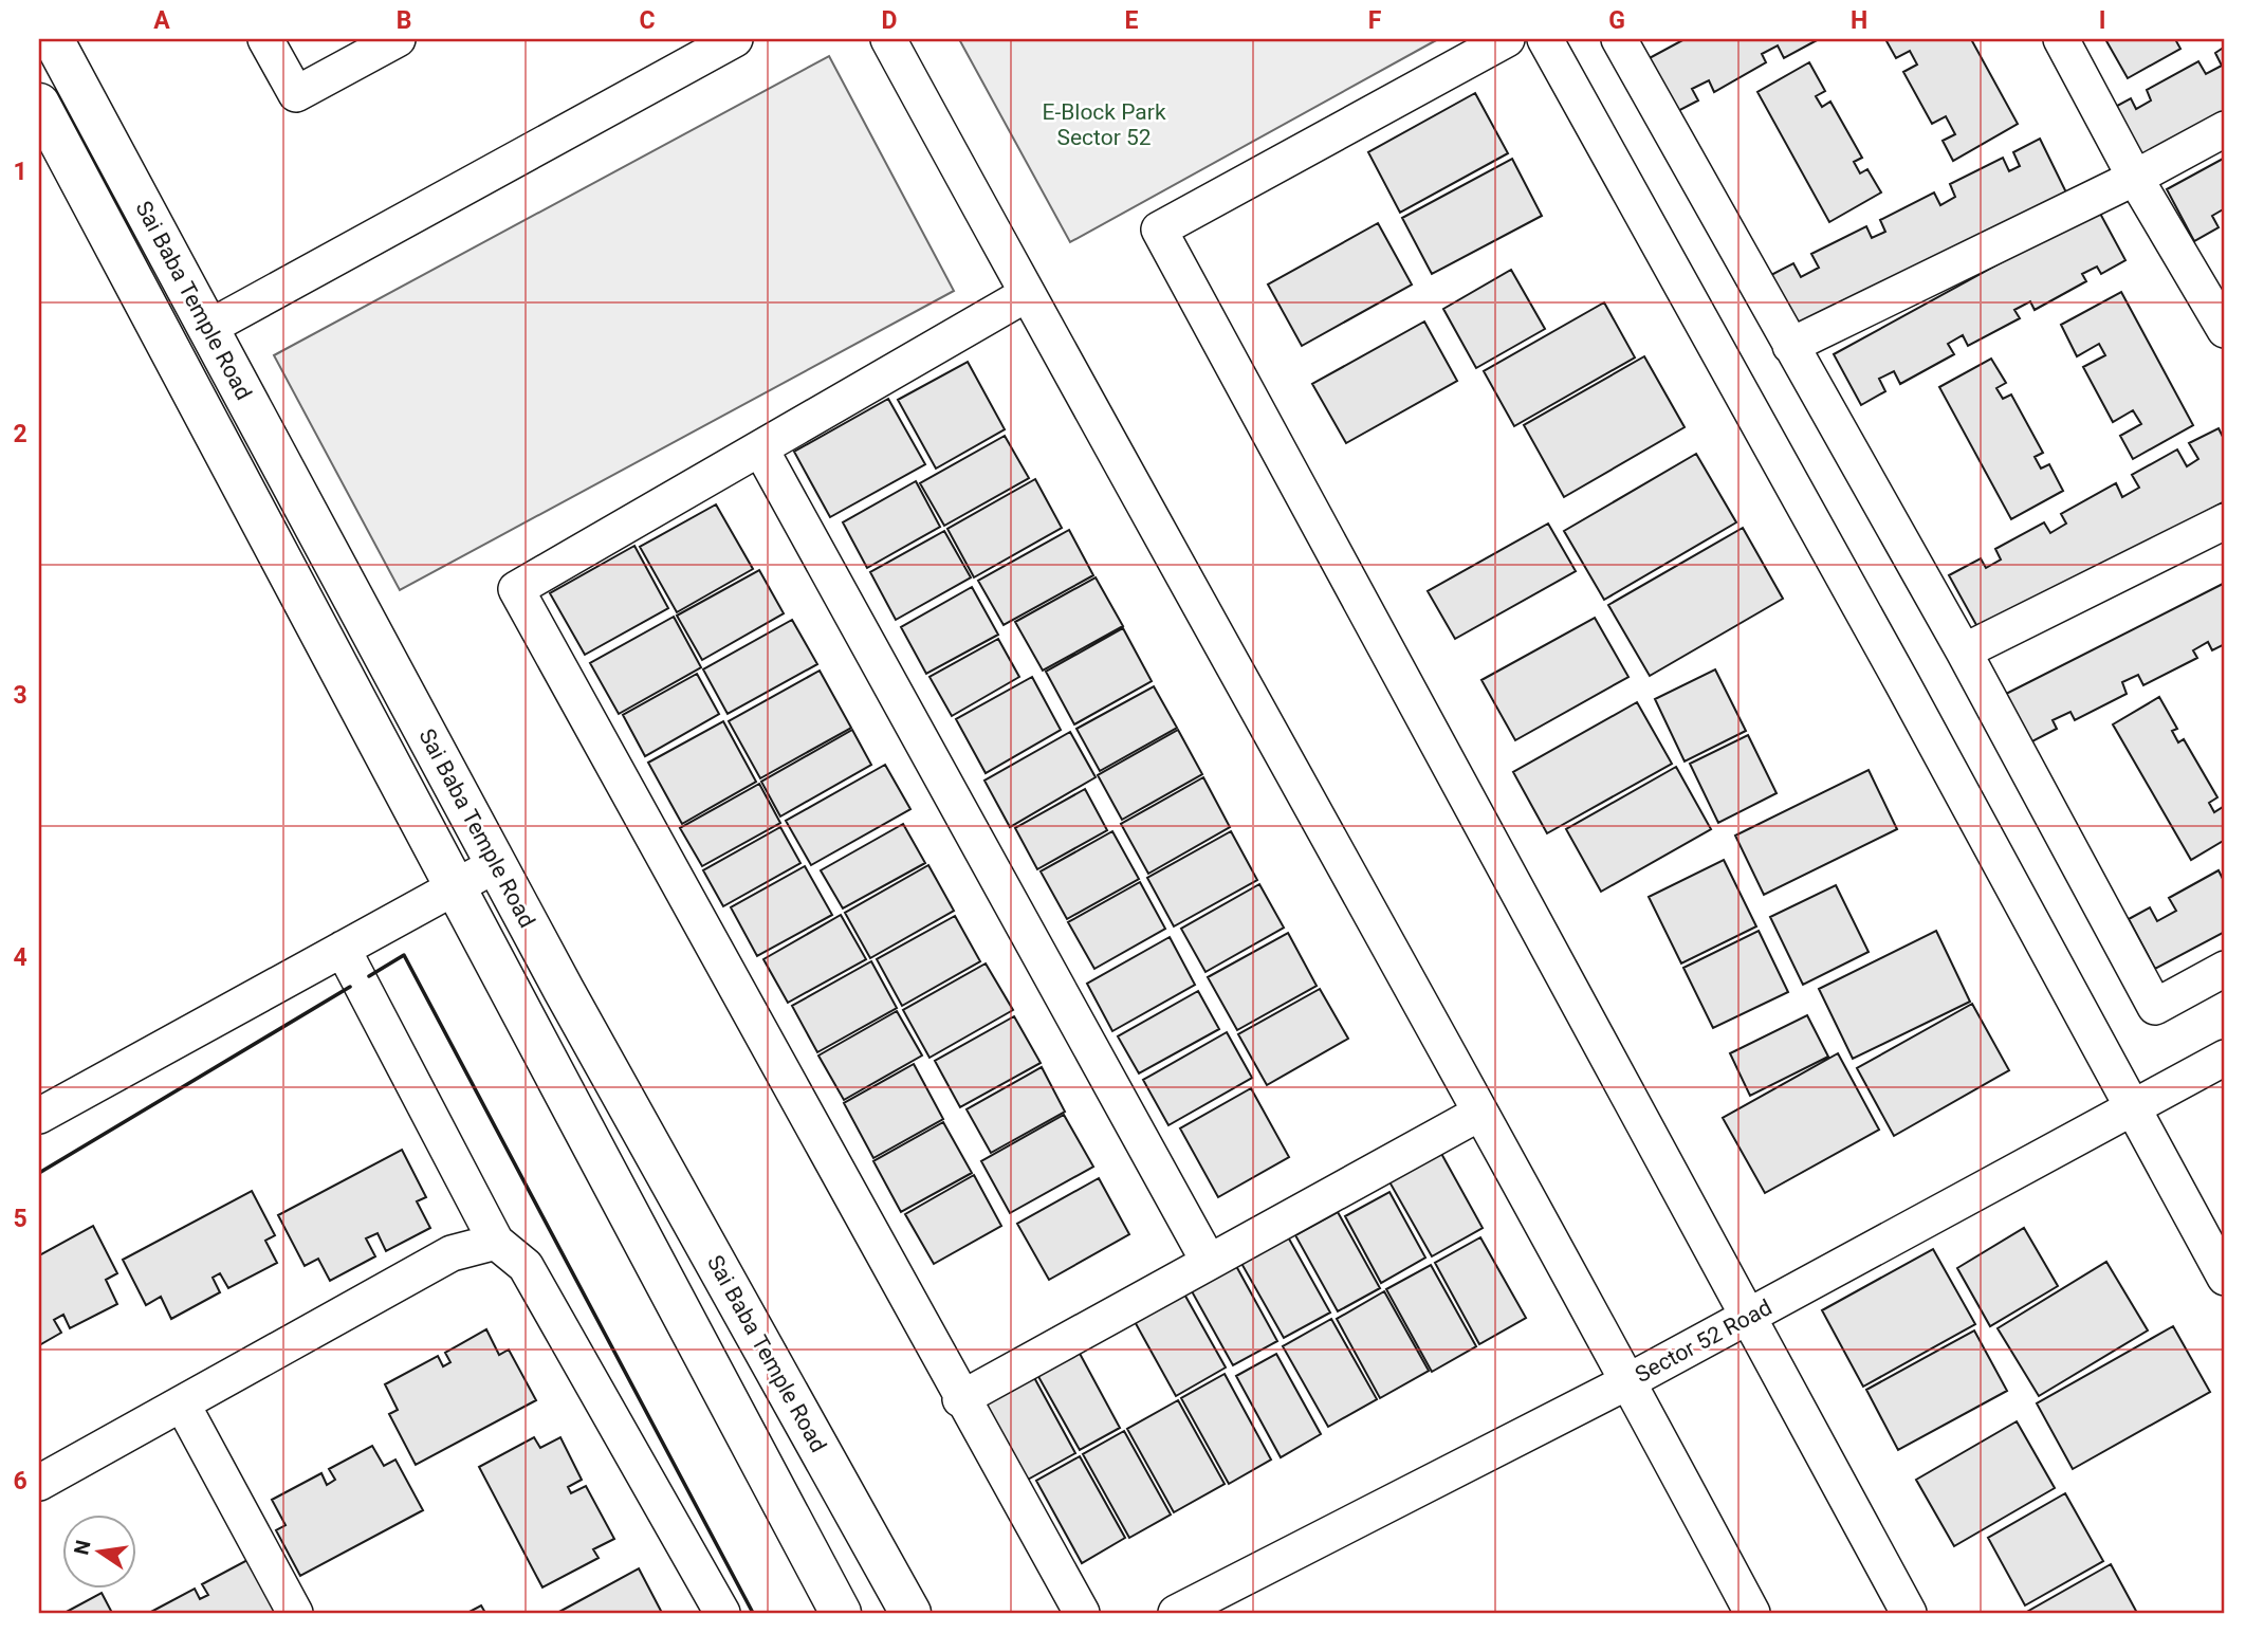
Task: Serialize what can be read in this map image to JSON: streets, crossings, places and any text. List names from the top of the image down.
{
  "streets": {
    "street": ["Sai Baba Temple Road", "Sector 52 Road"]
  },
  "parks": ["E-Block Park Sector 52"],
  "north": "left",
  "grid": {
    "columns": [
      "A",
      "B",
      "C",
      "D",
      "E",
      "F",
      "G",
      "H",
      "I"
    ],
    "rows": [
      "1",
      "2",
      "3",
      "4",
      "5",
      "6"
    ]
  }
}
